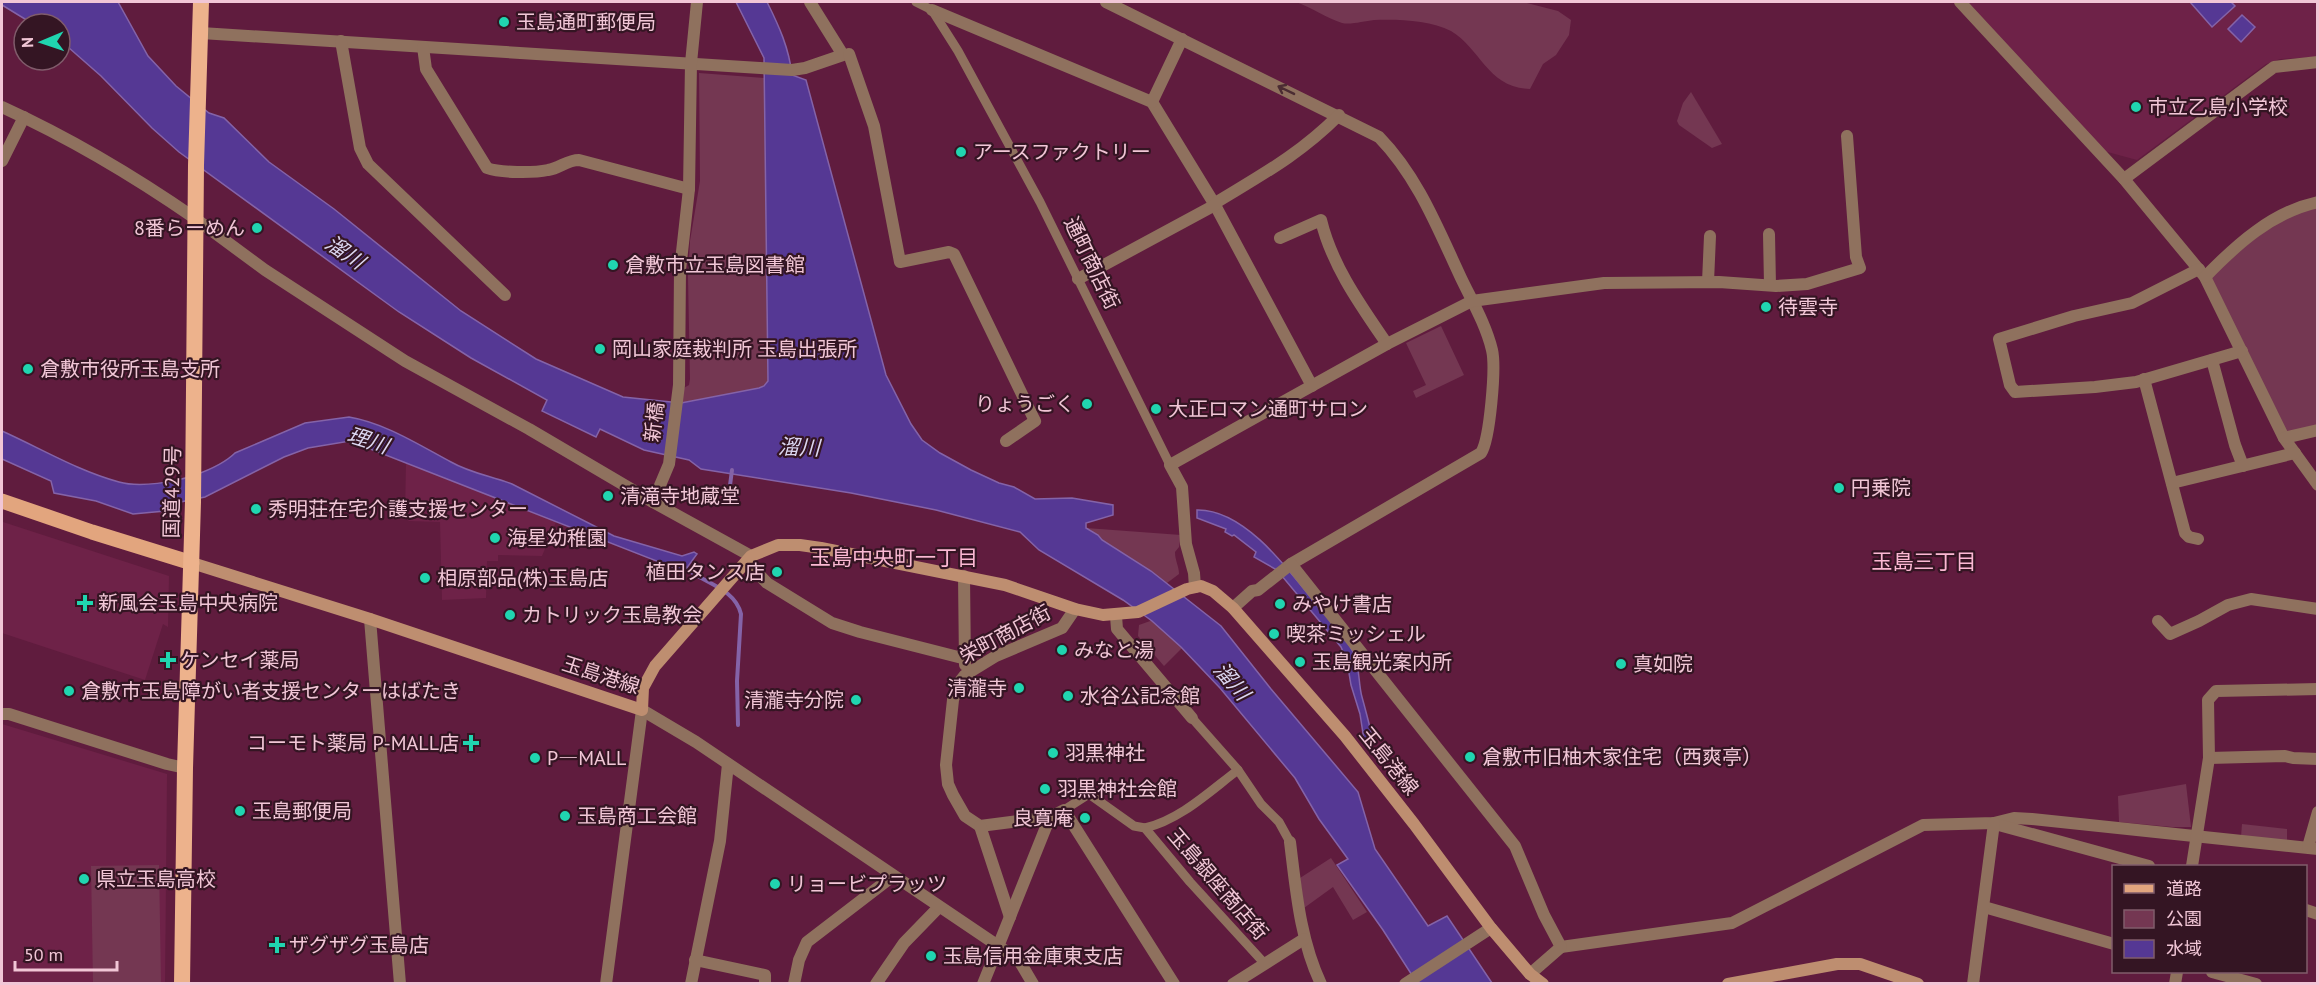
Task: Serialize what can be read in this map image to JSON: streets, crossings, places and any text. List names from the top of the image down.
{
  "streets": {
    "highway": ["国道429号"],
    "main road": ["玉島港線"],
    "street": [
      "通町商店街",
      "新橋",
      "栄町商店街",
      "玉島銀座商店街"
    ]
  },
  "crossings": [
    ["通町商店街", "玉島港線"],
    ["国道429号", "玉島港線"],
    ["栄町商店街", "玉島港線"]
  ],
  "districts": ["玉島中央町一丁目", "玉島三丁目"],
  "water": ["溜川", "理川"],
  "places": {
    "other": [
      "玉島通町郵便局",
      "市立乙島小学校",
      "アースファクトリー",
      "8番らーめん",
      "倉敷市立玉島図書館",
      "待雲寺",
      "岡山家庭裁判所 玉島出張所",
      "倉敷市役所玉島支所",
      "りょうごく",
      "大正ロマン通町サロン",
      "円乗院",
      "清滝寺地蔵堂",
      "秀明荘在宅介護支援センター",
      "海星幼稚園",
      "植田タンス店",
      "相原部品(株)玉島店",
      "みやけ書店",
      "カトリック玉島教会",
      "喫茶ミッシェル",
      "みなと湯",
      "玉島観光案内所",
      "真如院",
      "清瀧寺",
      "倉敷市玉島障がい者支援センターはばたき",
      "水谷公記念館",
      "清瀧寺分院",
      "羽黒神社",
      "倉敷市旧柚木家住宅（西爽亭）",
      "P―MALL",
      "羽黒神社会館",
      "玉島郵便局",
      "玉島商工会館",
      "良寛庵",
      "県立玉島高校",
      "リョービプラッツ",
      "玉島信用金庫東支店"
    ],
    "health": [
      "新風会玉島中央病院",
      "ケンセイ薬局",
      "コーモト薬局 P-MALL店",
      "ザグザグ玉島店"
    ]
  },
  "legend": ["道路", "公園", "水域"],
  "scale_bar": "50 m",
  "north": "left"
}
